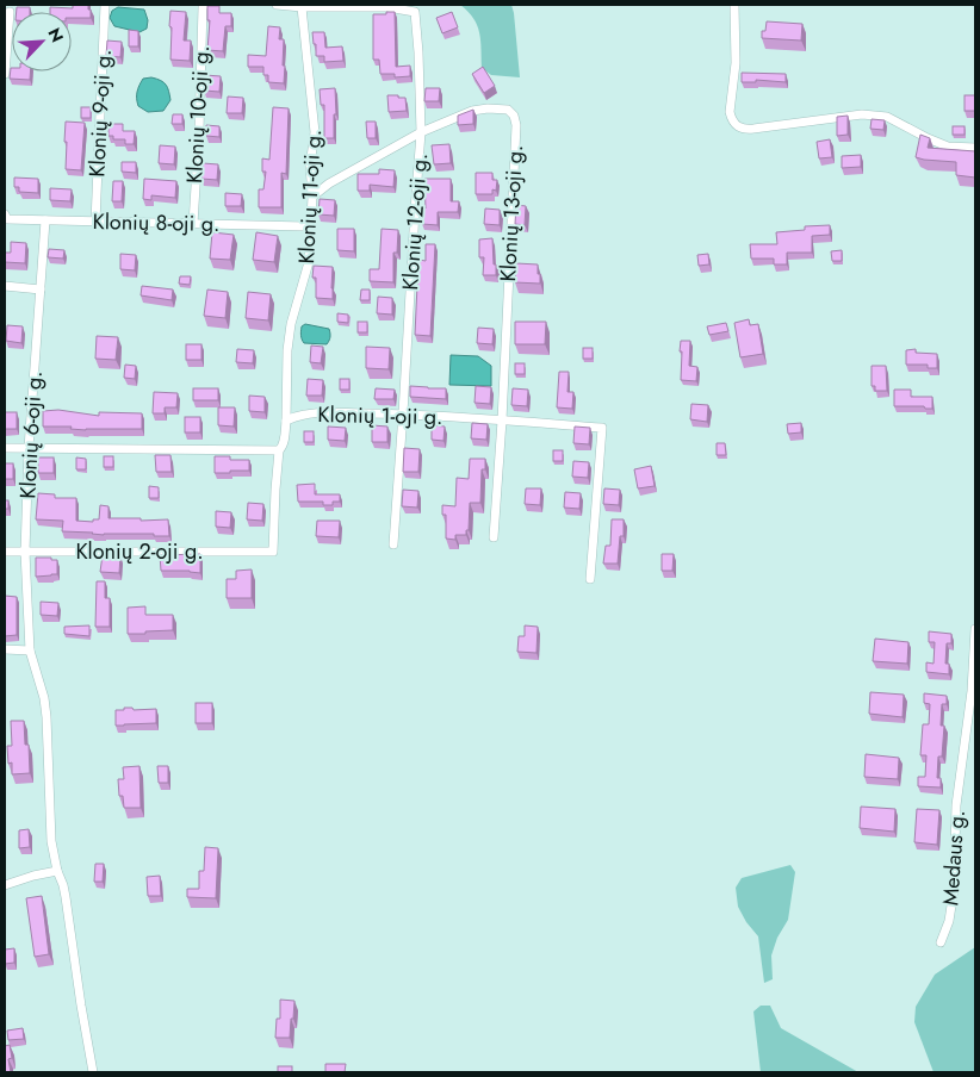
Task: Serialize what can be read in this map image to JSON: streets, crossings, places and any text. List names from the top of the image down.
{
  "streets": {
    "street": [
      "Klonių 9-oji g.",
      "Klonių 10-oji g.",
      "Klonių 11-oji g.",
      "Klonių 13-oji g.",
      "Klonių 12-oji g.",
      "Klonių 8-oji g.",
      "Klonių 1-oji g.",
      "Klonių 6-oji g.",
      "Klonių 2-oji g.",
      "Medaus g."
    ]
  },
  "crossings": [
    ["Klonių 9-oji g.", "Klonių 8-oji g."],
    ["Klonių 10-oji g.", "Klonių 8-oji g."],
    ["Klonių 11-oji g.", "Klonių 13-oji g."],
    ["Klonių 11-oji g.", "Klonių 12-oji g."],
    ["Klonių 11-oji g.", "Klonių 8-oji g."],
    ["Klonių 11-oji g.", "Klonių 1-oji g."],
    ["Klonių 13-oji g.", "Klonių 12-oji g."],
    ["Klonių 13-oji g.", "Klonių 1-oji g."],
    ["Klonių 12-oji g.", "Klonių 1-oji g."],
    ["Klonių 8-oji g.", "Klonių 6-oji g."],
    ["Klonių 6-oji g.", "Klonių 2-oji g."]
  ],
  "north": "top right"
}
